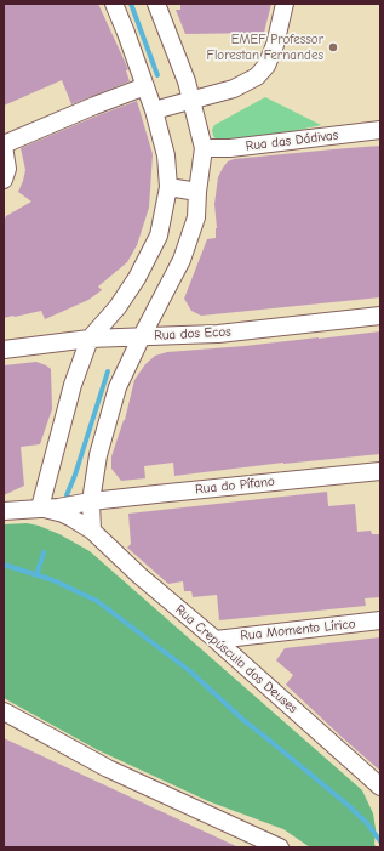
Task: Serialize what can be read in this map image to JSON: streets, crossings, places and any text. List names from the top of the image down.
{
  "streets": {
    "street": [
      "Rua das Dádivas",
      "Rua dos Ecos",
      "Rua do Pífano",
      "Rua Momento Lírico",
      "Rua Crepúsculo dos Deuses"
    ]
  },
  "crossings": [
    ["Rua do Pífano", "Rua Crepúsculo dos Deuses"],
    ["Rua Momento Lírico", "Rua Crepúsculo dos Deuses"]
  ],
  "places": ["EMEF Professor Florestan Fernandes"]
}
